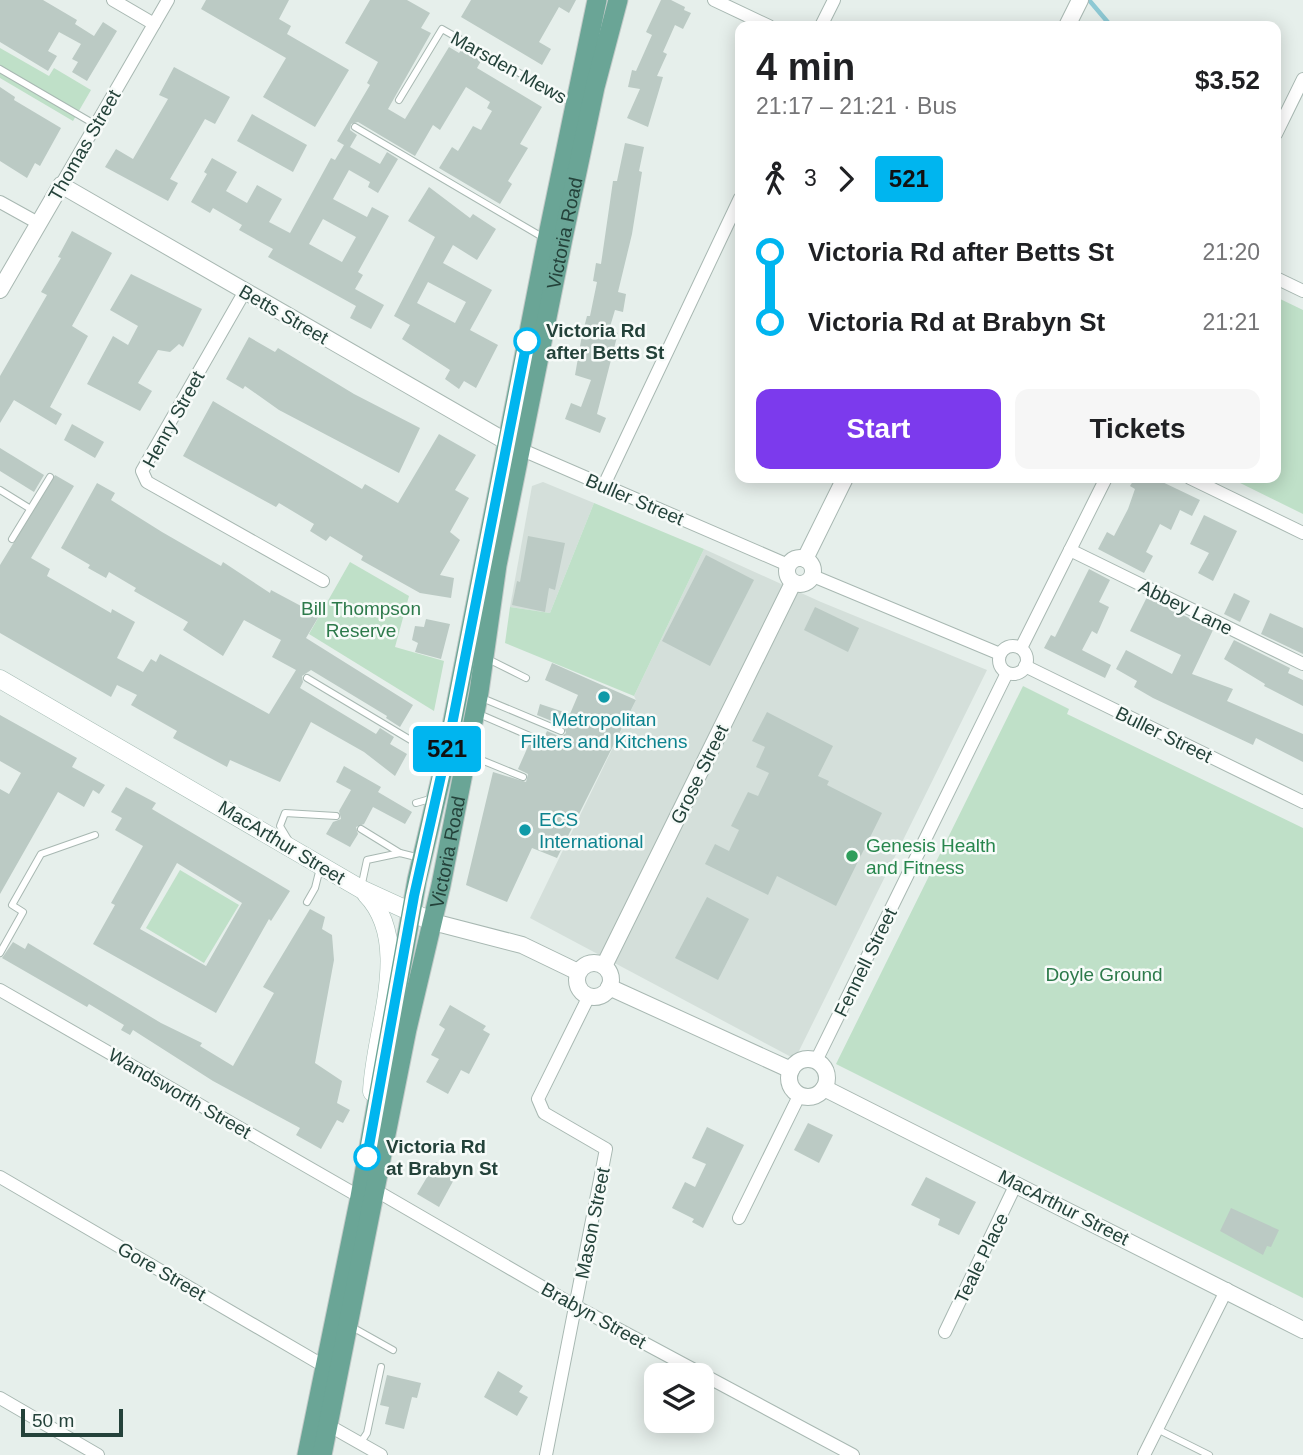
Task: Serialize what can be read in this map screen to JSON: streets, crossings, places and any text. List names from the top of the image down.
{
  "streets": {
    "main road": ["Victoria Road", "MacArthur Street"],
    "street": [
      "Thomas Street",
      "Betts Street",
      "Henry Street",
      "Buller Street",
      "Abbey Lane",
      "Grose Street",
      "Fennell Street",
      "Wandsworth Street",
      "Mason Street",
      "Teale Place",
      "Gore Street",
      "Brabyn Street"
    ],
    "lane": ["Marsden Mews"]
  },
  "crossings": [
    ["Marsden Mews", "Victoria Road"],
    ["Thomas Street", "Betts Street"],
    ["Victoria Road", "Betts Street"],
    ["Victoria Road", "Buller Street"],
    ["Victoria Road", "MacArthur Street"],
    ["Victoria Road", "Wandsworth Street"],
    ["Victoria Road", "Gore Street"],
    ["Victoria Road", "Brabyn Street"],
    ["Betts Street", "Henry Street"],
    ["Betts Street", "Buller Street"],
    ["Buller Street", "Grose Street"],
    ["Buller Street", "Fennell Street"],
    ["Grose Street", "MacArthur Street"],
    ["Grose Street", "Mason Street"],
    ["MacArthur Street", "Fennell Street"],
    ["MacArthur Street", "Mason Street"],
    ["MacArthur Street", "Teale Place"],
    ["Wandsworth Street", "Brabyn Street"],
    ["Mason Street", "Brabyn Street"]
  ],
  "parks": ["Bill Thompson Reserve", "Doyle Ground"],
  "places": [
    "Victoria Rd after Betts St",
    "Metropolitan Filters and Kitchens",
    "ECS International",
    "Genesis Health and Fitness",
    "Victoria Rd at Brabyn St"
  ],
  "lines": ["bus line 521"],
  "scale_bar": "50 m",
  "page": {
    "on_map": "521",
    "heading": ["4 min", "21:17 – 21:21 · Bus", "$3.52"],
    "legs": ["3", "521"],
    "list": [
      {
        "name": "Victoria Rd after Betts St",
        "value": "21:20"
      },
      {
        "name": "Victoria Rd at Brabyn St",
        "value": "21:21"
      }
    ],
    "buttons": ["Start", "Tickets"],
    "scale": "50 m"
  }
}
